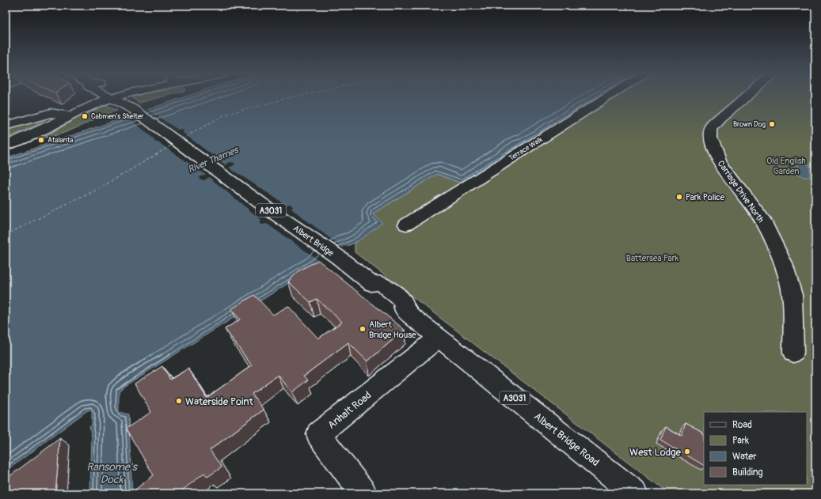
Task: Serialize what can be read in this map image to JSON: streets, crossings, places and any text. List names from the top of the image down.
{
  "streets": {
    "main road": [
      "Terrace Walk",
      "Carriage Drive North",
      "A3031",
      "Albert Bridge",
      "Anhalt Road",
      "Albert Bridge Road"
    ]
  },
  "crossings": [
    ["Albert Bridge", "Anhalt Road"],
    ["Albert Bridge", "Albert Bridge Road"],
    ["Anhalt Road", "Albert Bridge Road"]
  ],
  "water": ["River Thames", "Ransome's Dock"],
  "parks": ["Old English Garden", "Battersea Park"],
  "places": [
    "Cabmen's Shelter",
    "Brown Dog",
    "Atalanta",
    "Park Police",
    "Albert Bridge House",
    "Waterside Point",
    "West Lodge"
  ],
  "legend": [
    "Road",
    "Park",
    "Water",
    "Building"
  ]
}
